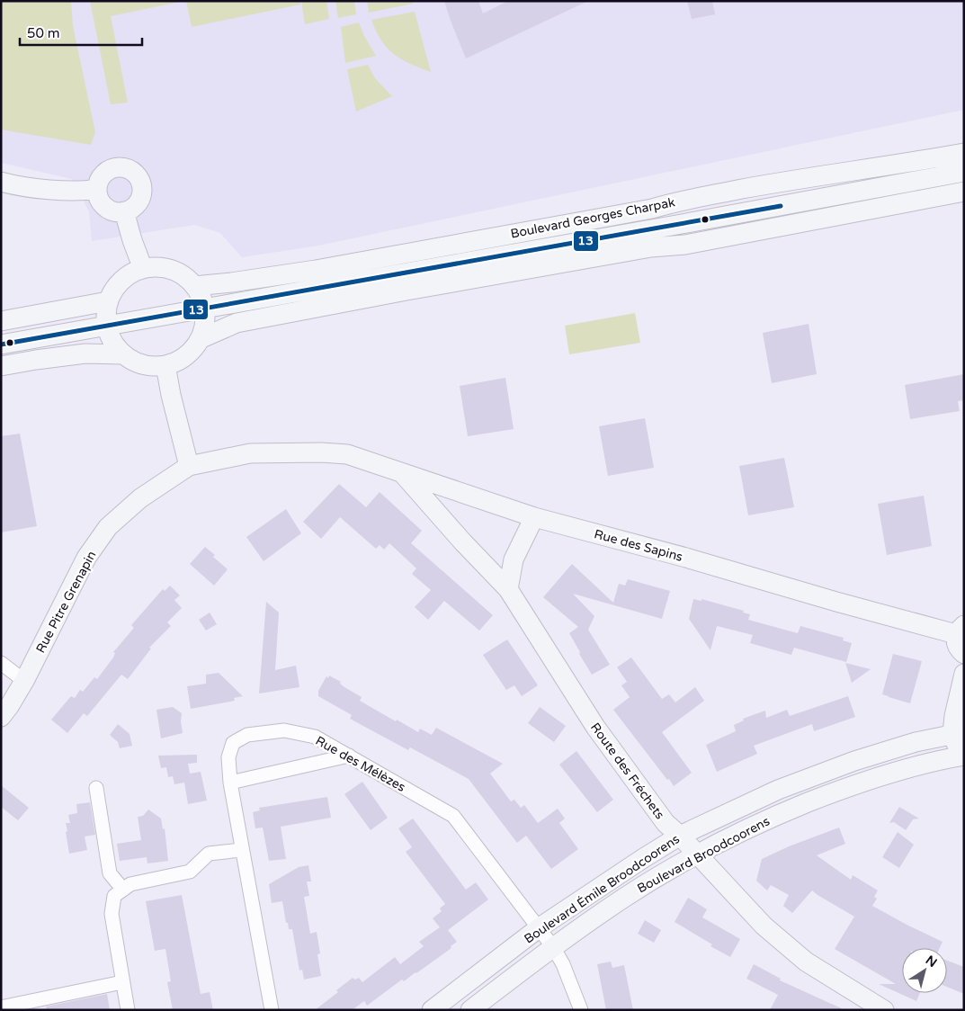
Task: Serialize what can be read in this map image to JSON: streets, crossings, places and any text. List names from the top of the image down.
{
  "streets": {
    "street": [
      "Boulevard Georges Charpak",
      "Rue des Sapins",
      "Rue Pitre Grenapin",
      "Rue des Mélèzes",
      "Route des Fréchets",
      "Boulevard Broodcoorens",
      "Boulevard Émile Broodcoorens"
    ]
  },
  "crossings": [
    ["Rue des Sapins", "Rue Pitre Grenapin"],
    ["Rue des Sapins", "Route des Fréchets"],
    ["Rue des Mélèzes", "Boulevard Broodcoorens"],
    ["Rue des Mélèzes", "Boulevard Émile Broodcoorens"],
    ["Route des Fréchets", "Boulevard Broodcoorens"],
    ["Route des Fréchets", "Boulevard Émile Broodcoorens"]
  ],
  "lines": ["transit line 13"],
  "scale_bar": "50 m",
  "north": "top right"
}
